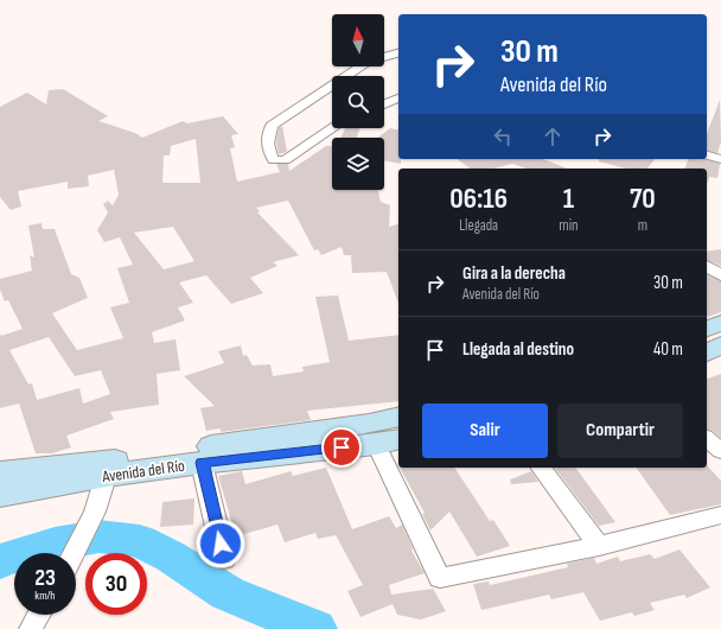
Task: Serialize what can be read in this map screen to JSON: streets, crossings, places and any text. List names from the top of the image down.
{
  "streets": {
    "main road": ["Avenida del Río"]
  },
  "north": "top",
  "page": {
    "turn": ["30 m", "Avenida del Río"],
    "eta": [
      "06:16",
      "Llegada",
      "1",
      "min",
      "70",
      "m"
    ],
    "list": [
      {
        "name": "Gira a la derecha",
        "note": "Avenida del Río",
        "value": "30 m"
      },
      {
        "name": "Llegada al destino",
        "value": "40 m"
      }
    ],
    "buttons": ["Salir", "Compartir"],
    "speed": "23 km/h",
    "limit": "30"
  }
}
